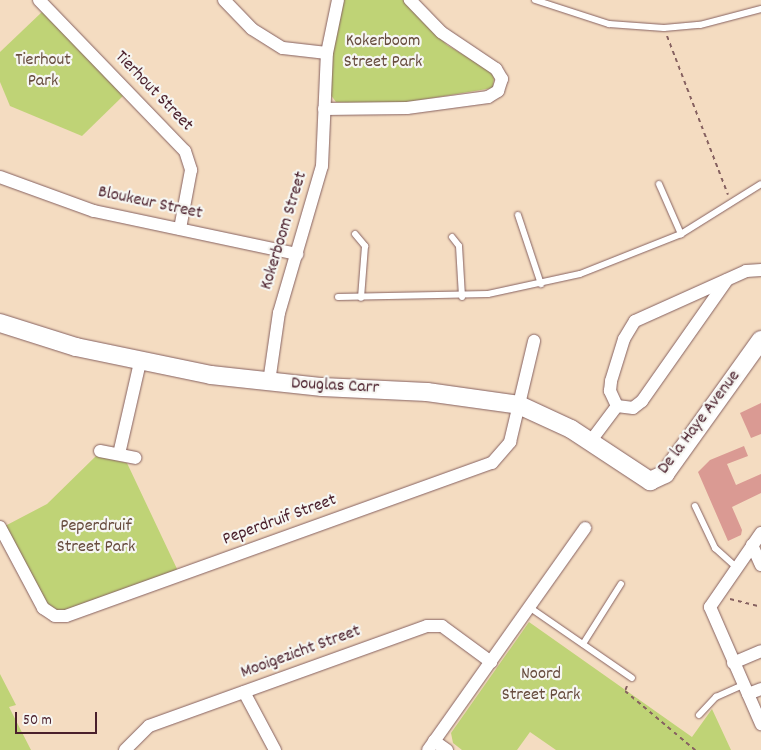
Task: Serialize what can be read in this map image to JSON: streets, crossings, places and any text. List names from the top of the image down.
{
  "streets": {
    "street": [
      "Tierhout Street",
      "Bloukeur Street",
      "Kokerboom Street",
      "Douglas Carr",
      "De la Haye Avenue",
      "Peperdruif Street",
      "Mooigezicht Street"
    ]
  },
  "crossings": [
    ["Tierhout Street", "Bloukeur Street"],
    ["Bloukeur Street", "Kokerboom Street"],
    ["Kokerboom Street", "Douglas Carr"],
    ["Douglas Carr", "De la Haye Avenue"],
    ["Douglas Carr", "Peperdruif Street"]
  ],
  "parks": [
    "Kokerboom Street Park",
    "Tierhout Park",
    "Peperdruif Street Park",
    "Noord Street Park"
  ],
  "scale_bar": "50 m"
}
